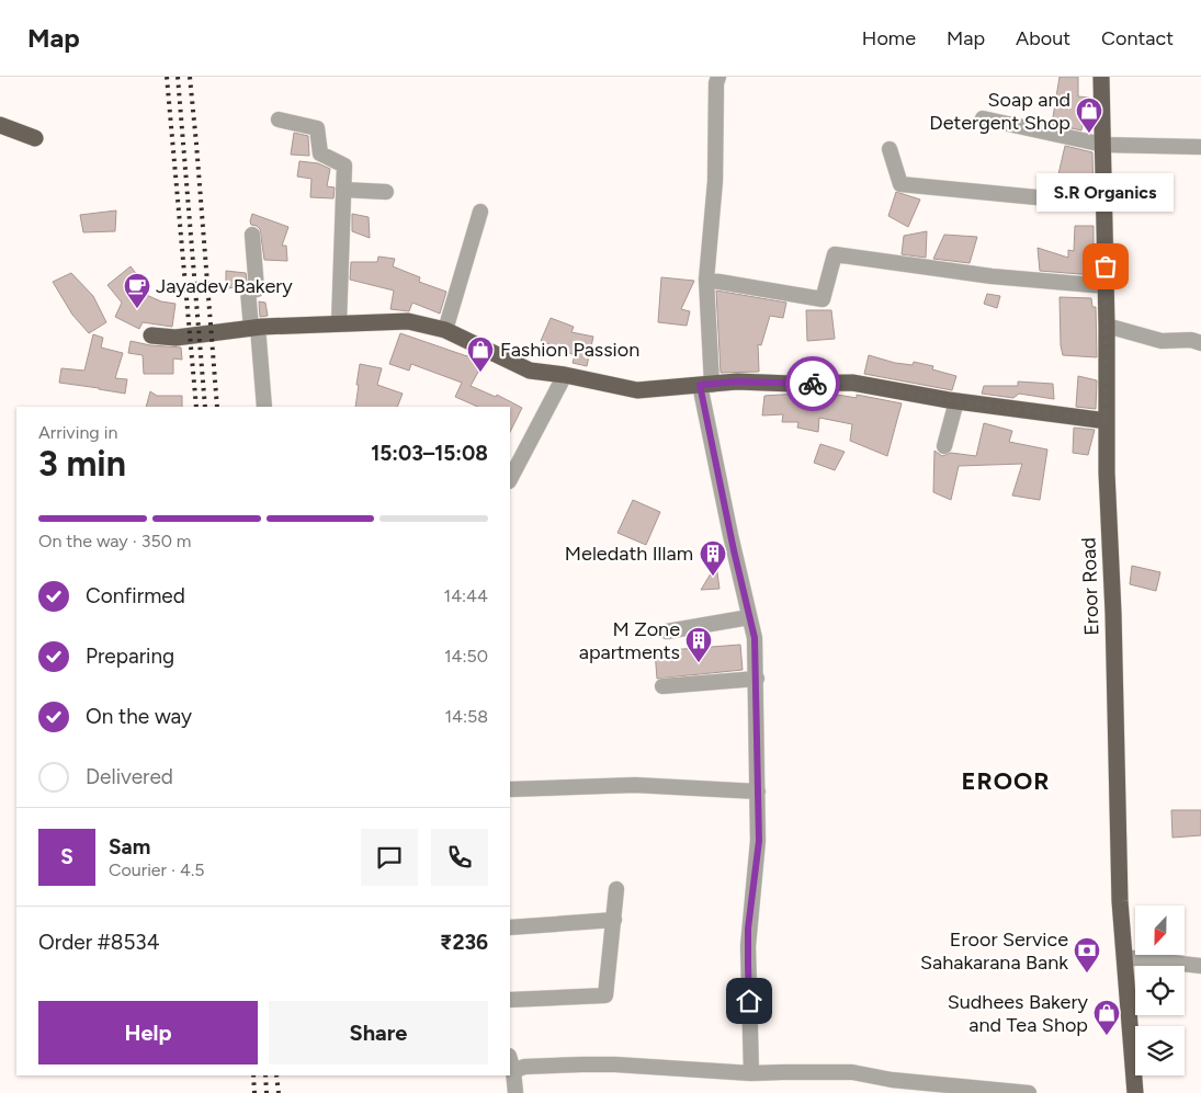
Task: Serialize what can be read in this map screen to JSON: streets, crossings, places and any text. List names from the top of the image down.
{
  "streets": {
    "main road": ["Eroor Road"]
  },
  "districts": ["EROOR"],
  "places": {
    "shop": ["Soap and Detergent Shop", "Fashion Passion", "Sudhees Bakery and Tea Shop"],
    "other": ["S.R Organics"],
    "cafe": ["Jayadev Bakery"],
    "building": ["Meledath Illam", "M Zone apartments"],
    "bank": ["Eroor Service Sahakarana Bank"]
  },
  "north": "bottom",
  "page": {
    "header": "Map",
    "nav": [
      "Home",
      "Map",
      "About",
      "Contact"
    ],
    "bubble": "S.R Organics",
    "heading": ["3 min", "Arriving in", "15:03–15:08"],
    "panel": [
      "Sam",
      "Courier · 4.5",
      "Order #8534",
      "₹236"
    ],
    "bar": "On the way · 350 m",
    "list": [
      ["Confirmed", "14:44"],
      ["Preparing", "14:50"],
      ["On the way", "14:58"],
      "Delivered"
    ],
    "round": "S",
    "buttons": ["Help", "Share"]
  }
}
